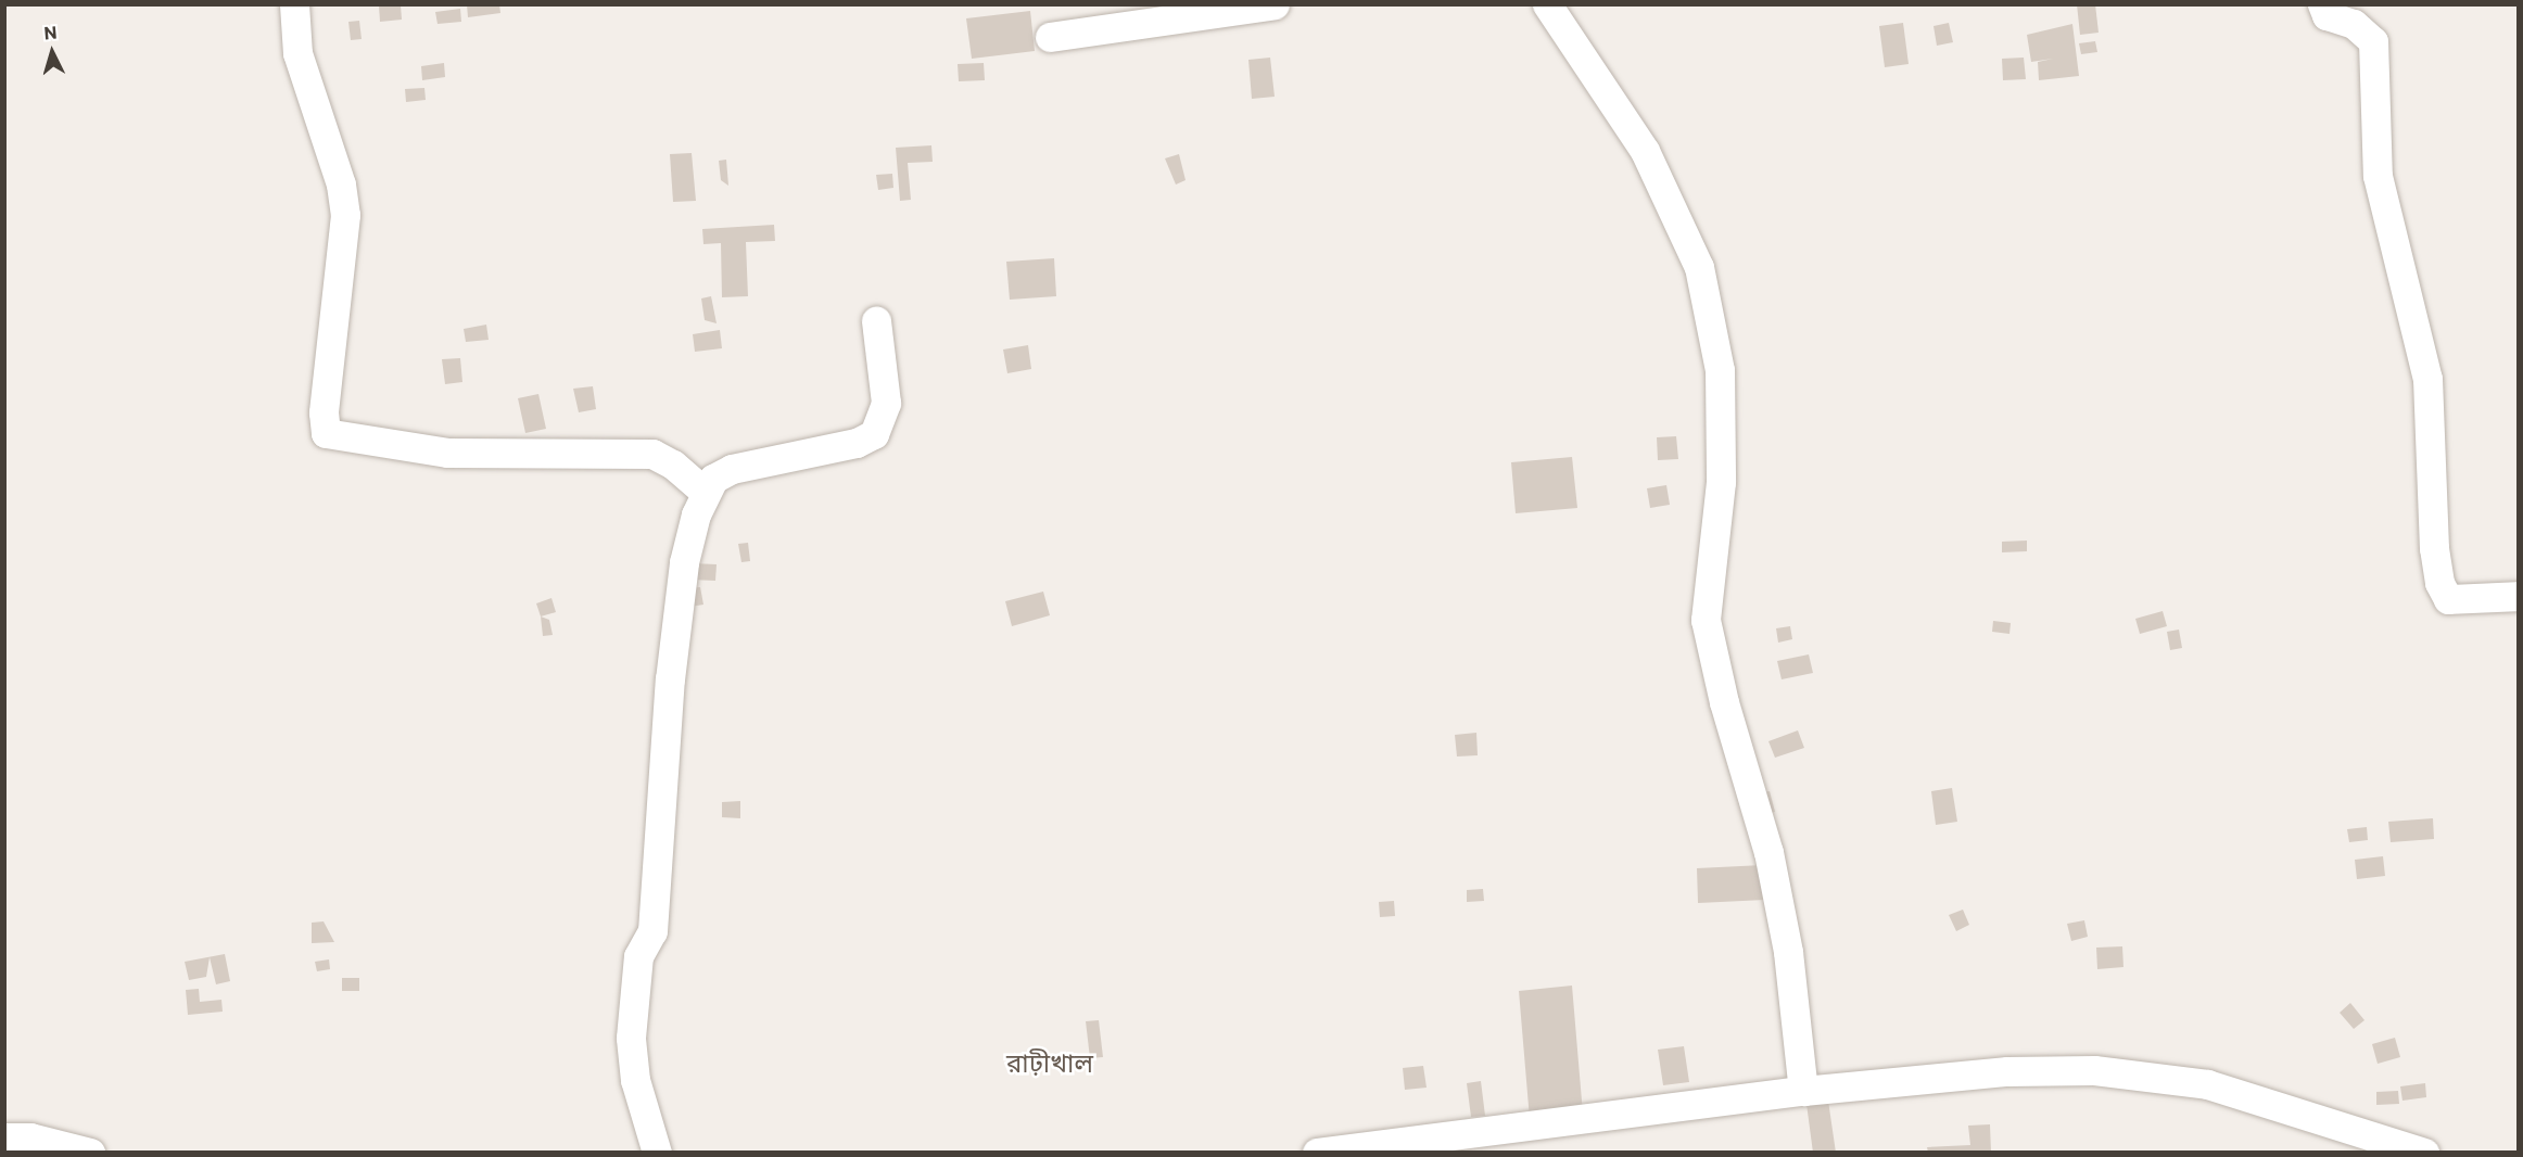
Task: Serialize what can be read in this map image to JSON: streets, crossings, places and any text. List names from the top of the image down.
{
  "districts": ["রাঢ়ীখাল"],
  "north": "top"
}
